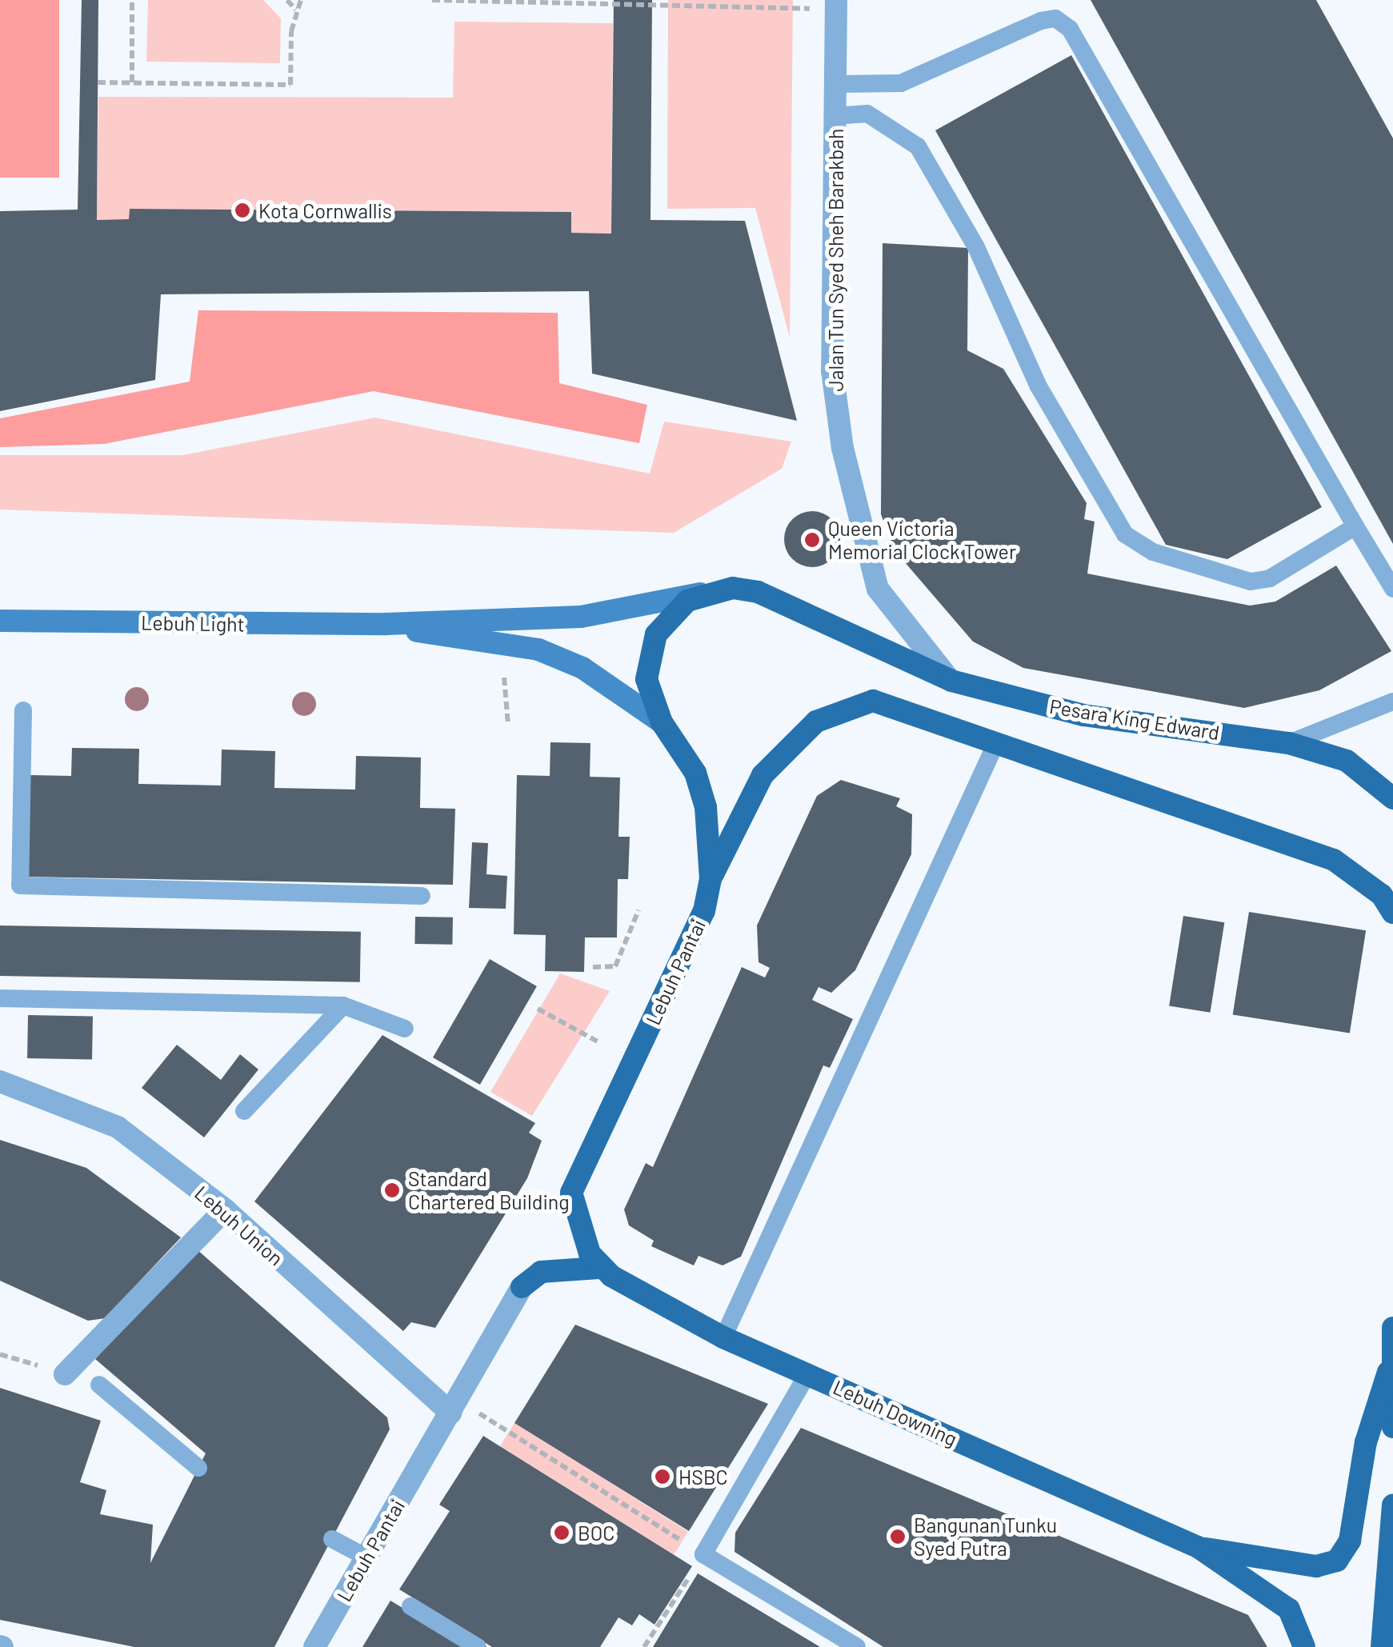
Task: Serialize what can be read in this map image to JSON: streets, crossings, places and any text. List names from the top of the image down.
{
  "streets": {
    "main road": [
      "Lebuh Light",
      "Pesara King Edward",
      "Lebuh Pantai",
      "Lebuh Downing"
    ],
    "street": ["Jalan Tun Syed Sheh Barakbah", "Lebuh Union"]
  },
  "crossings": [
    ["Jalan Tun Syed Sheh Barakbah", "Pesara King Edward"],
    ["Lebuh Light", "Pesara King Edward"],
    ["Lebuh Light", "Lebuh Pantai"],
    ["Lebuh Pantai", "Lebuh Union"],
    ["Lebuh Pantai", "Lebuh Downing"]
  ],
  "places": [
    "Kota Cornwallis",
    "Queen Victoria Memorial Clock Tower",
    "Standard Chartered Building",
    "HSBC",
    "BOC",
    "Bangunan Tunku Syed Putra"
  ]
}
